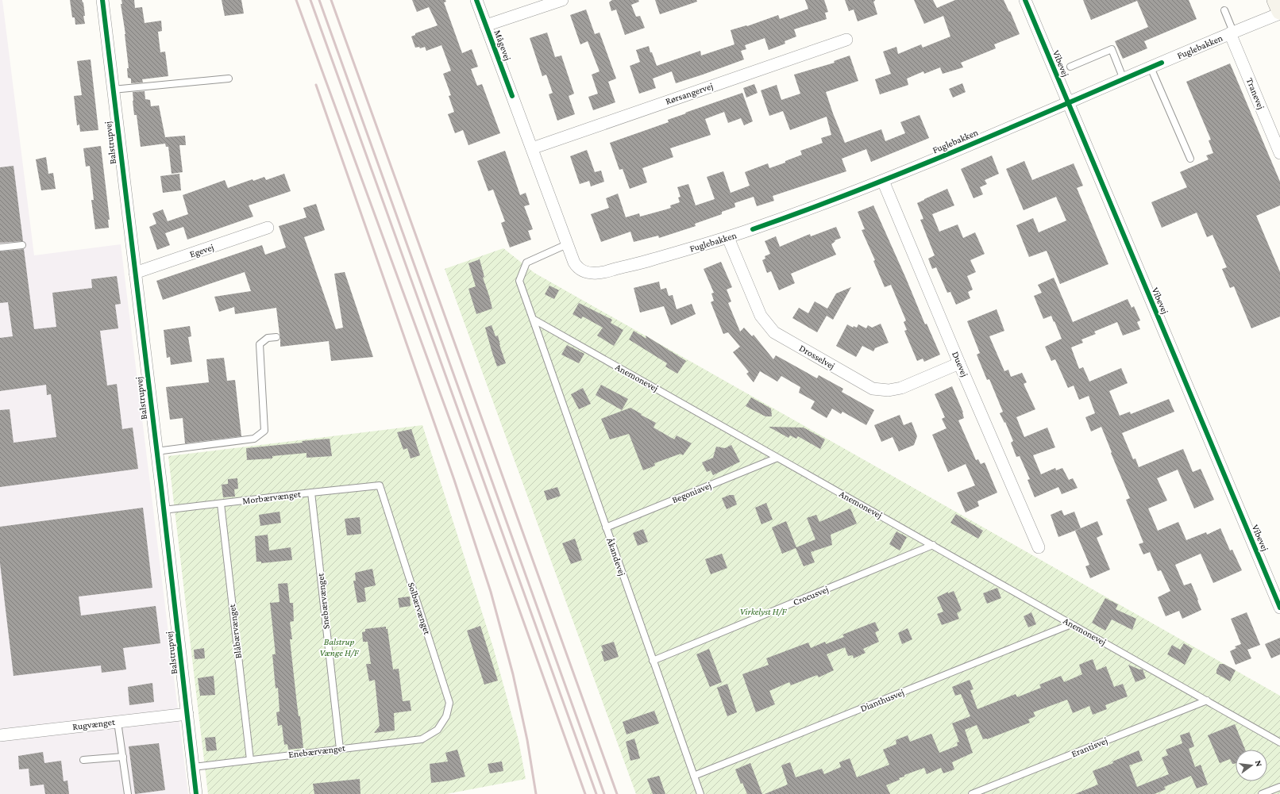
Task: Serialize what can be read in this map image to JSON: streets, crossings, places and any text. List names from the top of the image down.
{
  "streets": {
    "street": [
      "Mågevej",
      "Fuglebakken",
      "Vibevej",
      "Rørsangervej",
      "Tranevej",
      "Balstrupvej",
      "Egevej",
      "Drosselvej",
      "Duevej",
      "Rugvænget"
    ],
    "lane": [
      "Anemonevej",
      "Begoniavej",
      "Morbærvænget",
      "Åkandevej",
      "Crocusvej",
      "Snebærvænget",
      "Solbærvænget",
      "Blåbærvænget",
      "Dianthusvej",
      "Erantisvej",
      "Enebærvænget"
    ]
  },
  "crossings": [
    ["Mågevej", "Fuglebakken"],
    ["Mågevej", "Rørsangervej"],
    ["Fuglebakken", "Vibevej"],
    ["Fuglebakken", "Tranevej"],
    ["Fuglebakken", "Drosselvej"],
    ["Fuglebakken", "Duevej"],
    ["Balstrupvej", "Egevej"],
    ["Balstrupvej", "Morbærvænget"],
    ["Balstrupvej", "Rugvænget"],
    ["Balstrupvej", "Enebærvænget"],
    ["Drosselvej", "Duevej"],
    ["Anemonevej", "Begoniavej"],
    ["Anemonevej", "Åkandevej"],
    ["Anemonevej", "Crocusvej"],
    ["Anemonevej", "Dianthusvej"],
    ["Anemonevej", "Erantisvej"],
    ["Begoniavej", "Åkandevej"],
    ["Morbærvænget", "Snebærvænget"],
    ["Morbærvænget", "Solbærvænget"],
    ["Morbærvænget", "Blåbærvænget"],
    ["Åkandevej", "Crocusvej"],
    ["Åkandevej", "Dianthusvej"],
    ["Snebærvænget", "Enebærvænget"],
    ["Solbærvænget", "Enebærvænget"],
    ["Blåbærvænget", "Enebærvænget"]
  ],
  "parks": ["Virkelyst H/F", "Balstrup Vænge H/F"],
  "north": "right"
}
